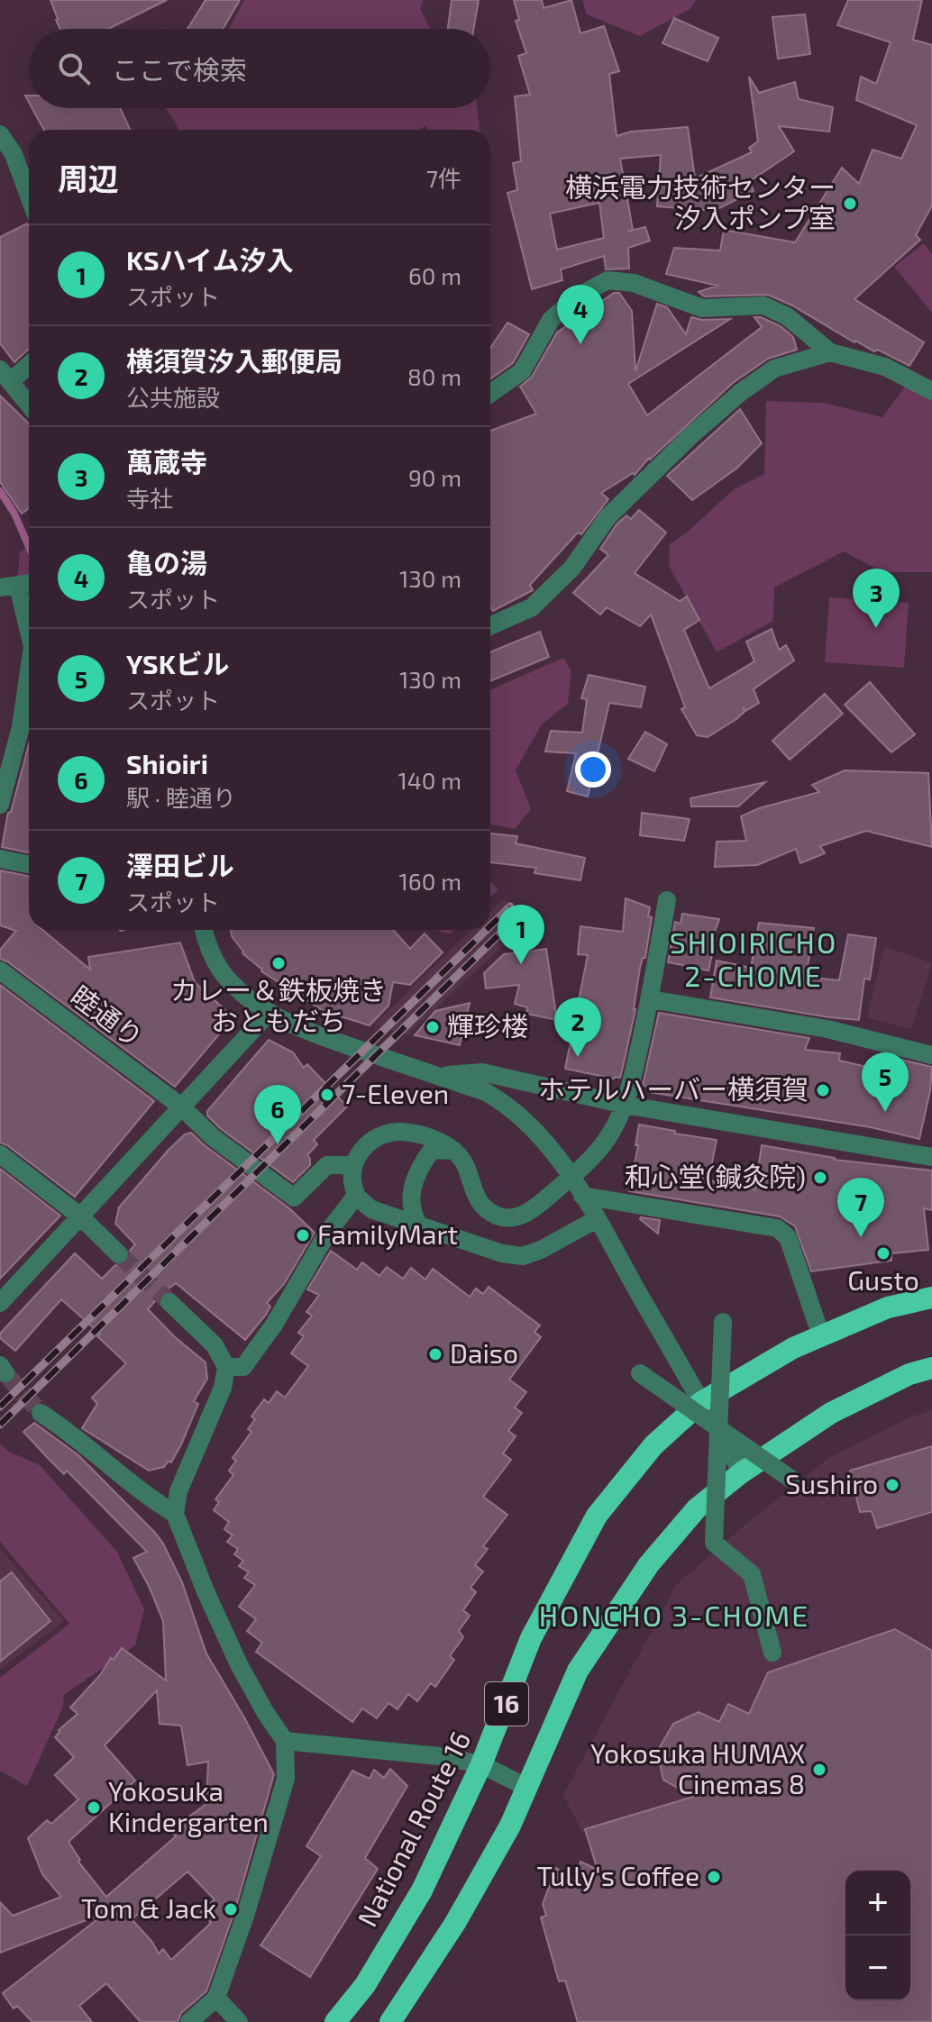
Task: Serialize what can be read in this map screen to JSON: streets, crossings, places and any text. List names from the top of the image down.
{
  "streets": {
    "highway": ["16", "National Route 16"],
    "street": ["睦通り"]
  },
  "districts": ["SHIOIRICHO 2-CHOME", "HONCHO 3-CHOME"],
  "places": [
    "横浜電力技術センター 汐入ポンプ室",
    "カレー＆鉄板焼き おともだち",
    "輝珍楼",
    "ホテルハーバー横須賀",
    "7-Eleven",
    "和心堂(鍼灸院)",
    "FamilyMart",
    "Gusto",
    "Daiso",
    "Sushiro",
    "Yokosuka HUMAX Cinemas 8",
    "Yokosuka Kindergarten",
    "Tully's Coffee",
    "Tom & Jack"
  ],
  "page": {
    "search": "ここで検索",
    "heading": ["周辺", "7件"],
    "list": [
      {
        "mark": "1",
        "name": "KSハイム汐入",
        "note": "スポット",
        "value": "60 m"
      },
      {
        "mark": "2",
        "name": "横須賀汐入郵便局",
        "note": "公共施設",
        "value": "80 m"
      },
      {
        "mark": "3",
        "name": "萬蔵寺",
        "note": "寺社",
        "value": "90 m"
      },
      {
        "mark": "4",
        "name": "亀の湯",
        "note": "スポット",
        "value": "130 m"
      },
      {
        "mark": "5",
        "name": "YSKビル",
        "note": "スポット",
        "value": "130 m"
      },
      {
        "mark": "6",
        "name": "Shioiri",
        "note": "駅 · 睦通り",
        "value": "140 m"
      },
      {
        "mark": "7",
        "name": "澤田ビル",
        "note": "スポット",
        "value": "160 m"
      }
    ],
    "pins": [
      "4",
      "3",
      "1",
      "2",
      "5",
      "6",
      "7"
    ],
    "map_buttons": ["+", "−"]
  }
}
